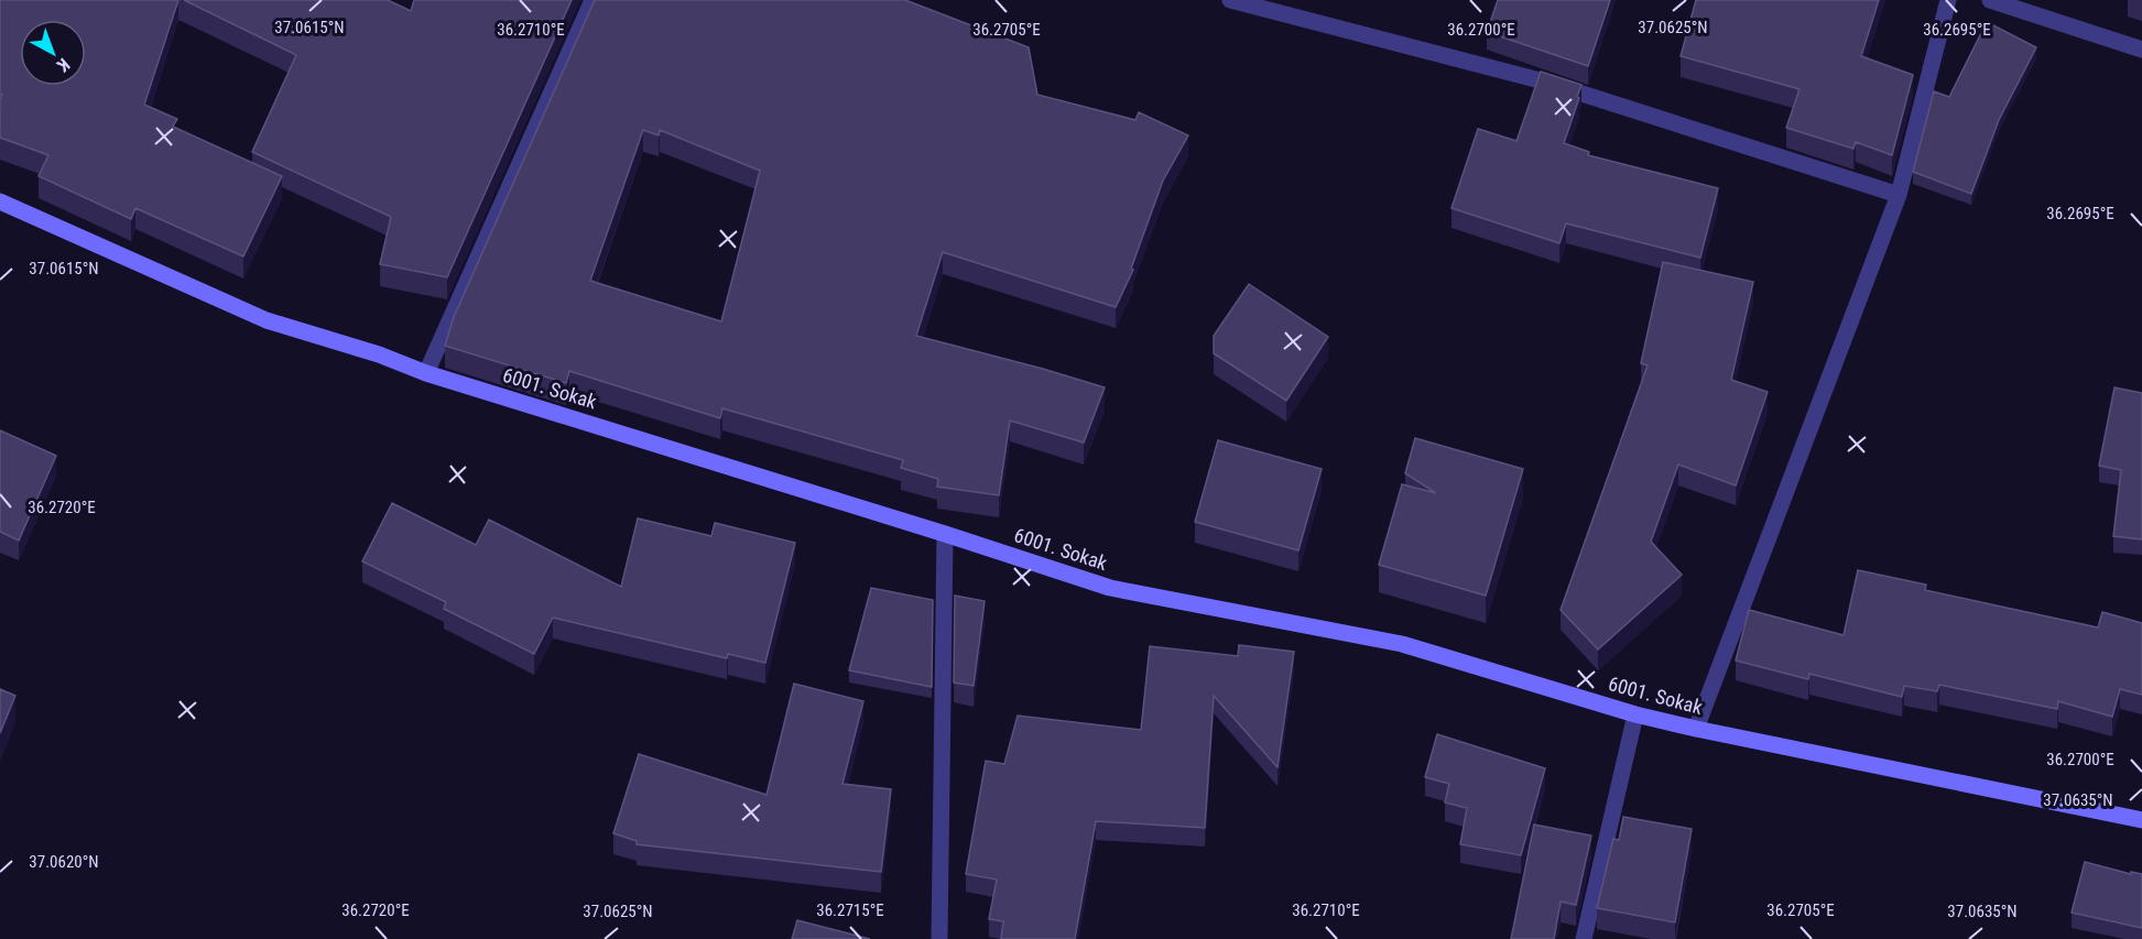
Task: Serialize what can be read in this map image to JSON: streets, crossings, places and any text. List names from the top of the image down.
{
  "streets": {
    "street": ["6001. Sokak"]
  },
  "north": "bottom right",
  "coordinates": [
    "37.0615°N",
    "37.0625°N",
    "36.2695°E",
    "36.2710°E",
    "36.2705°E",
    "36.2700°E",
    "36.2720°E",
    "37.0635°N",
    "37.0620°N",
    "36.2715°E"
  ]
}
